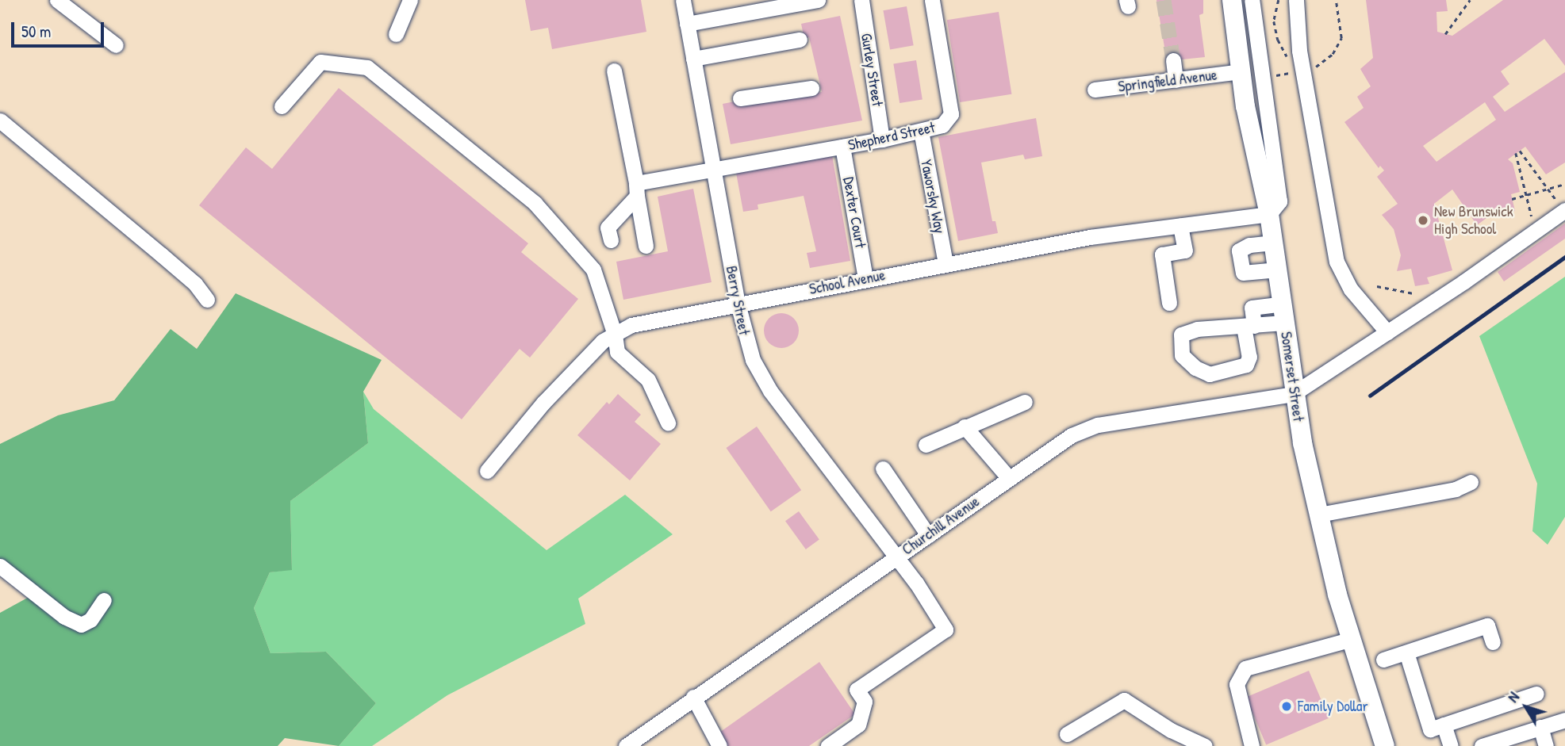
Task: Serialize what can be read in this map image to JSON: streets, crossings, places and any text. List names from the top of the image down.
{
  "streets": {
    "main road": ["Somerset Street"],
    "street": [
      "Gurley Street",
      "Springfield Avenue",
      "Shepherd Street",
      "Yaworsky Way",
      "Dexter Court",
      "School Avenue",
      "Berry Street",
      "Churchill Avenue"
    ]
  },
  "crossings": [
    ["Gurley Street", "Shepherd Street"],
    ["Springfield Avenue", "Somerset Street"],
    ["Shepherd Street", "Yaworsky Way"],
    ["Shepherd Street", "Dexter Court"],
    ["Shepherd Street", "Berry Street"],
    ["Yaworsky Way", "School Avenue"],
    ["Dexter Court", "School Avenue"],
    ["School Avenue", "Berry Street"],
    ["School Avenue", "Somerset Street"],
    ["Berry Street", "Churchill Avenue"],
    ["Somerset Street", "Churchill Avenue"]
  ],
  "places": ["New Brunswick High School", "Family Dollar"],
  "scale_bar": "50 m",
  "north": "top left"
}
